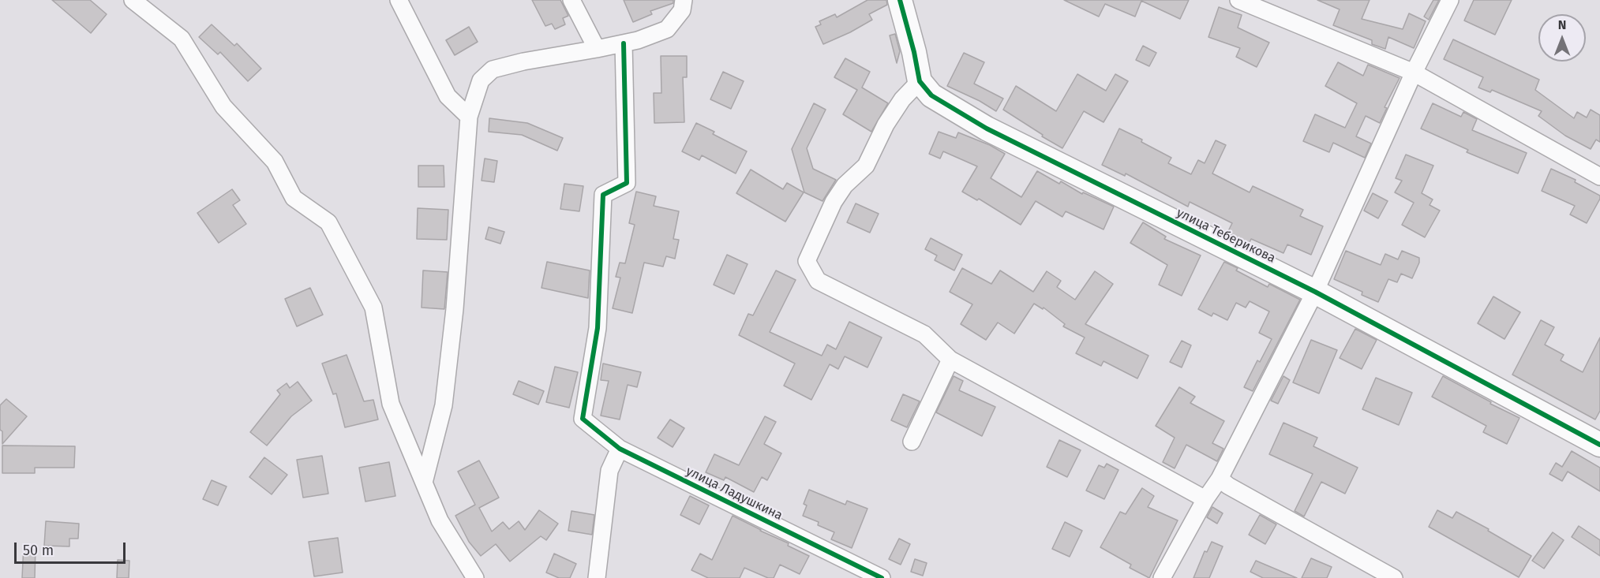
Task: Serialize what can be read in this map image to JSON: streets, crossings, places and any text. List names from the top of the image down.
{
  "streets": {
    "street": ["улица Теберикова", "улица Ладушкина"]
  },
  "scale_bar": "50 m",
  "north": "top"
}
